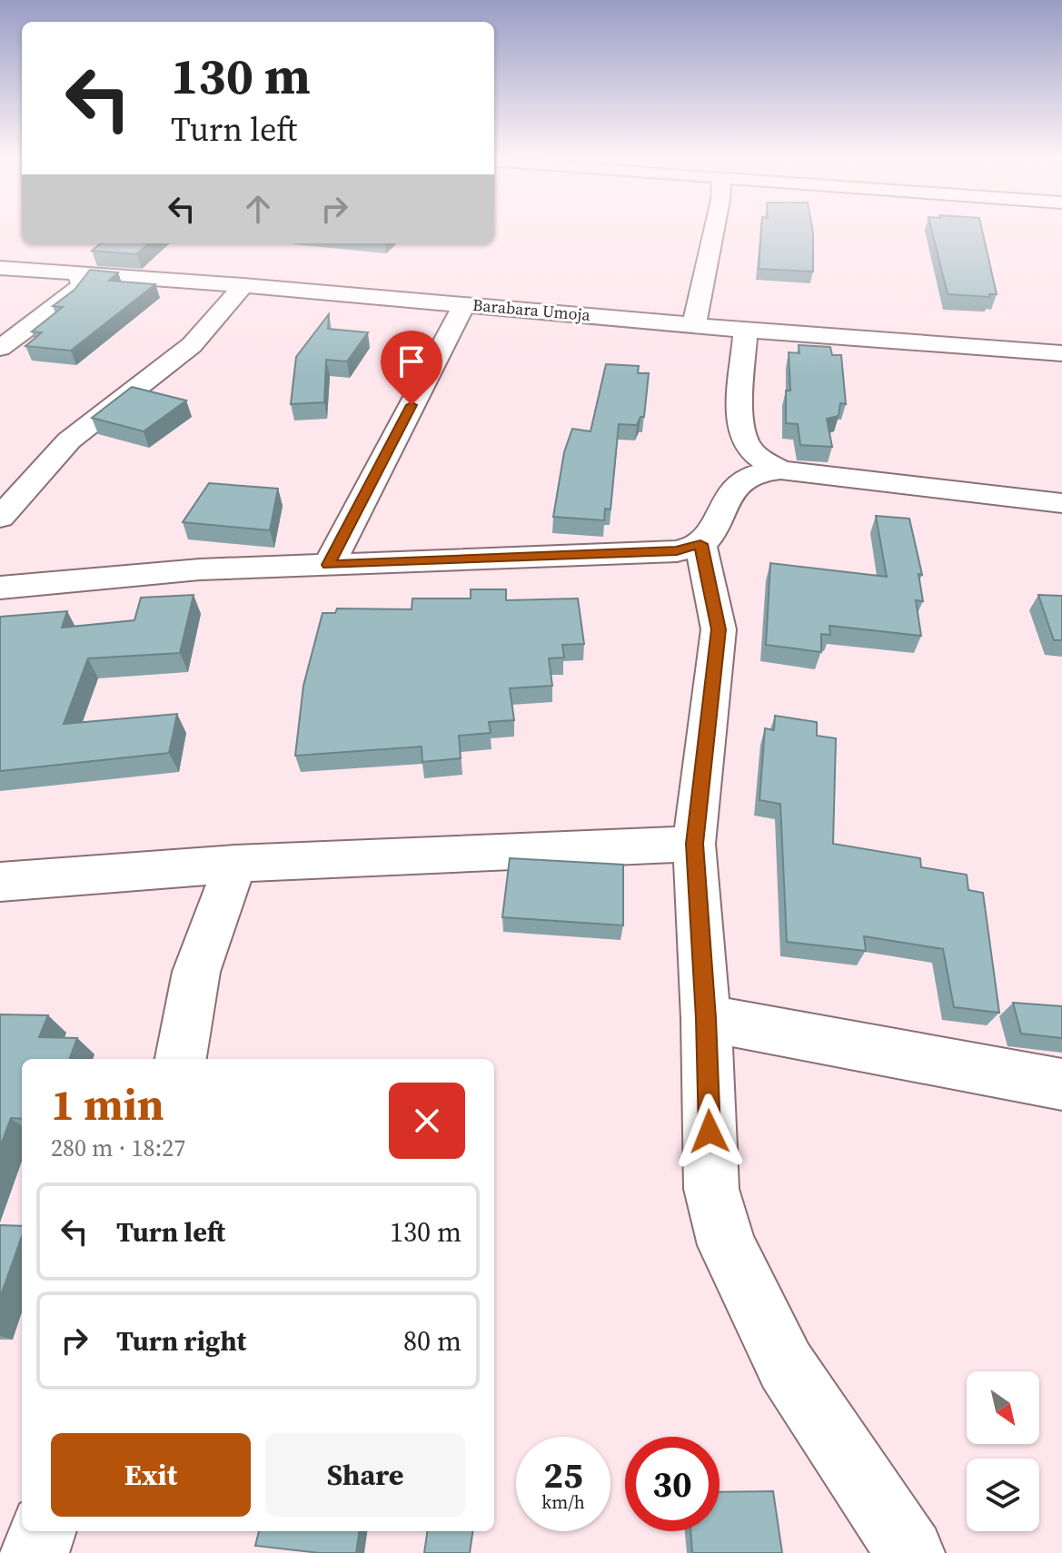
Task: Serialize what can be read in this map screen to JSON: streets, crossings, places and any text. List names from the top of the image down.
{
  "streets": {
    "street": ["Barabara Umoja"]
  },
  "north": "bottom right",
  "page": {
    "turn": ["130 m", "Turn left"],
    "heading": ["1 min", "280 m · 18:27"],
    "list": [
      {
        "name": "Turn left",
        "value": "130 m"
      },
      {
        "name": "Turn right",
        "value": "80 m"
      }
    ],
    "buttons": ["Exit", "Share"],
    "speed": "25 km/h",
    "limit": "30"
  }
}
